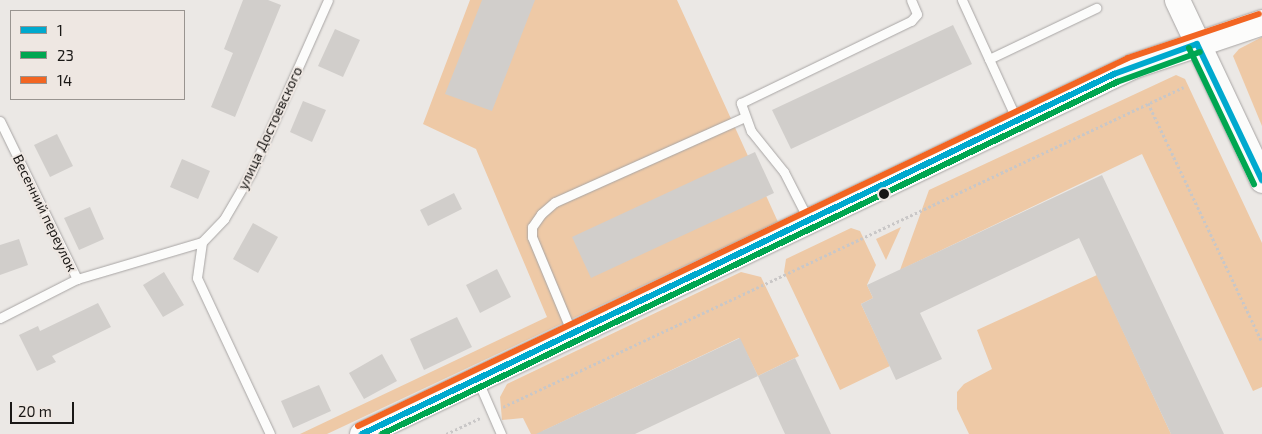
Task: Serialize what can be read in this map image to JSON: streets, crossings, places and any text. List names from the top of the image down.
{
  "streets": {
    "lane": ["улица Достоевского", "Весенний переулок"]
  },
  "crossings": [
    ["улица Достоевского", "Весенний переулок"]
  ],
  "lines": ["transit line 14", "transit line 1", "transit line 23"],
  "legend": ["1", "23", "14"],
  "scale_bar": "20 m"
}
